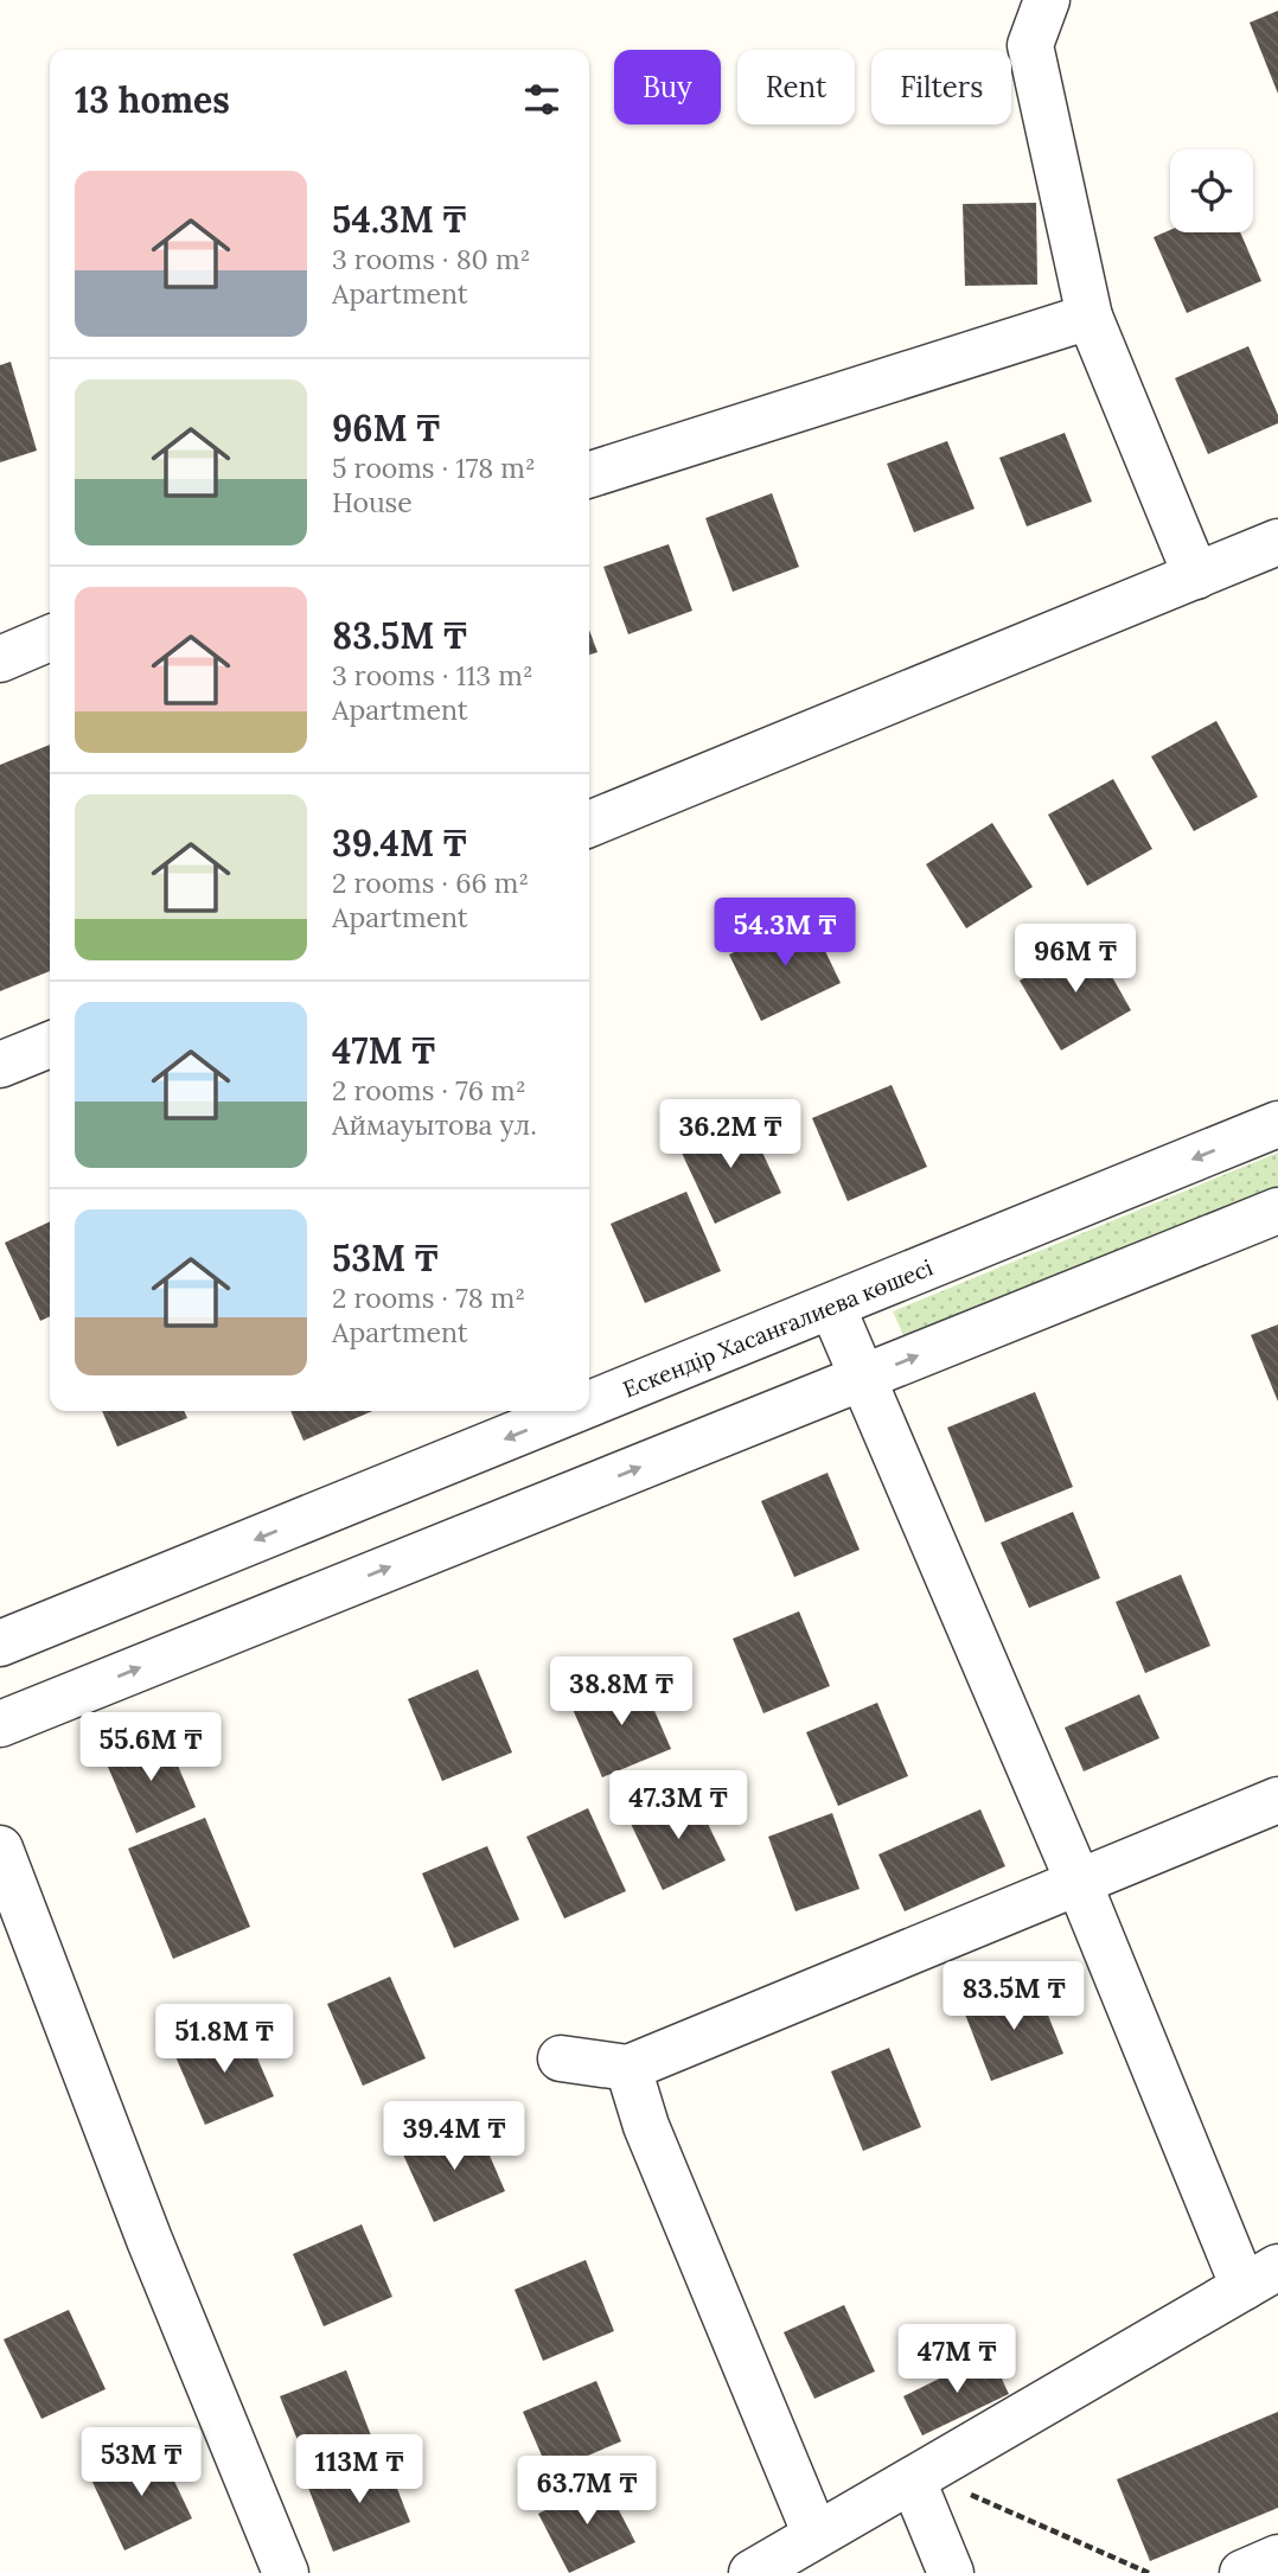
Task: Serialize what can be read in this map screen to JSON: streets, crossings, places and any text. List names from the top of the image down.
{
  "streets": {
    "street": ["Ескендір Хасанғалиева көшесі"]
  },
  "page": {
    "chip": ["Buy", "Rent", "Filters"],
    "heading": "13 homes",
    "list": [
      {
        "name": "54.3M ₸",
        "note": "3 rooms · 80 m² · Apartment"
      },
      {
        "name": "96M ₸",
        "note": "5 rooms · 178 m² · House"
      },
      {
        "name": "83.5M ₸",
        "note": "3 rooms · 113 m² · Apartment"
      },
      {
        "name": "39.4M ₸",
        "note": "2 rooms · 66 m² · Apartment"
      },
      {
        "name": "47M ₸",
        "note": "2 rooms · 76 m² · Аймауытова ул."
      },
      {
        "name": "53M ₸",
        "note": "2 rooms · 78 m² · Apartment"
      }
    ],
    "price": [
      "54.3M ₸",
      "96M ₸",
      "36.2M ₸",
      "38.8M ₸",
      "55.6M ₸",
      "47.3M ₸",
      "83.5M ₸",
      "51.8M ₸",
      "39.4M ₸",
      "47M ₸",
      "53M ₸",
      "113M ₸",
      "63.7M ₸"
    ]
  }
}
